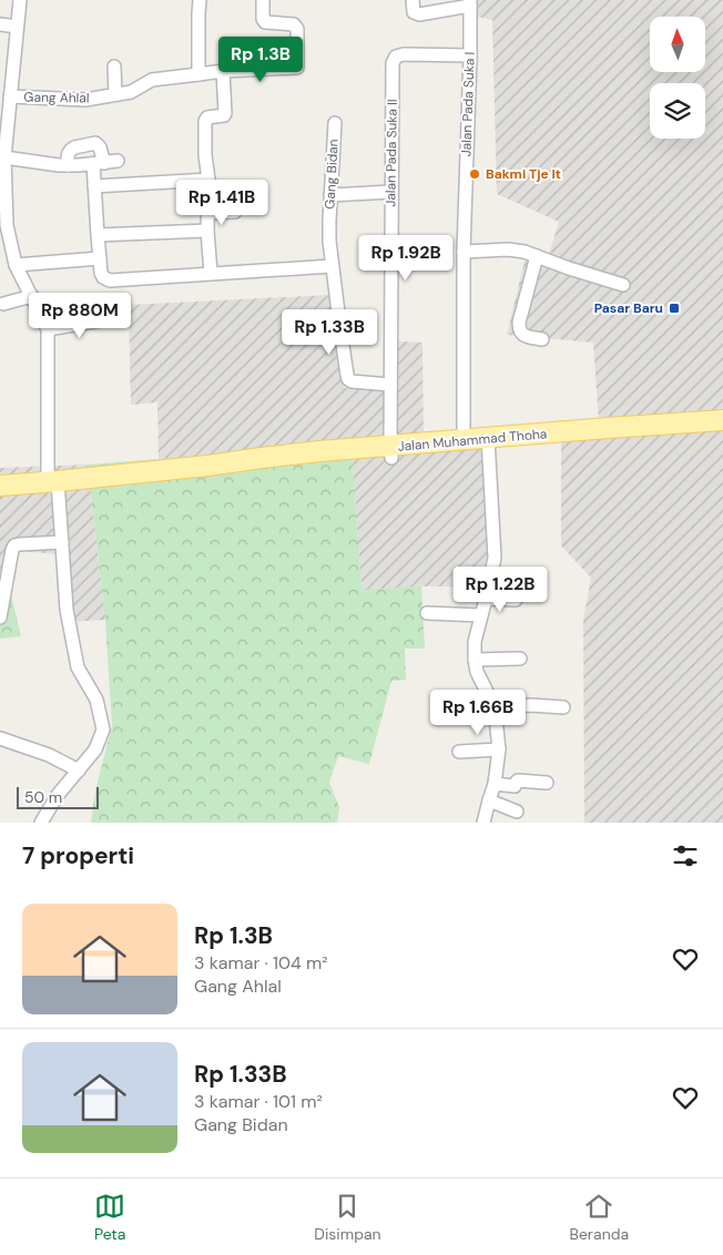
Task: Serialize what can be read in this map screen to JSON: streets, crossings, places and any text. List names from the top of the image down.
{
  "streets": {
    "main road": ["Jalan Muhammad Thoha"],
    "street": [
      "Gang Ahlal",
      "Jalan Pada Suka I",
      "Jalan Pada Suka II",
      "Gang Bidan"
    ]
  },
  "crossings": [
    ["Jalan Pada Suka I", "Jalan Pada Suka II"],
    ["Jalan Pada Suka I", "Jalan Muhammad Thoha"],
    ["Jalan Pada Suka II", "Gang Bidan"],
    ["Jalan Pada Suka II", "Jalan Muhammad Thoha"]
  ],
  "places": {
    "other": ["Bakmi Tje It"],
    "transit": ["Pasar Baru"]
  },
  "scale_bar": "50 m",
  "north": "top",
  "page": {
    "price": [
      "Rp 1.3B",
      "Rp 1.41B",
      "Rp 1.92B",
      "Rp 880M",
      "Rp 1.33B",
      "Rp 1.22B",
      "Rp 1.66B"
    ],
    "scale": "50 m",
    "heading": "7 properti",
    "list": [
      {
        "name": "Rp 1.3B",
        "note": "3 kamar · 104 m² · Gang Ahlal"
      },
      {
        "name": "Rp 1.33B",
        "note": "3 kamar · 101 m² · Gang Bidan"
      }
    ],
    "tabs": ["Peta", "Disimpan", "Beranda"]
  }
}
